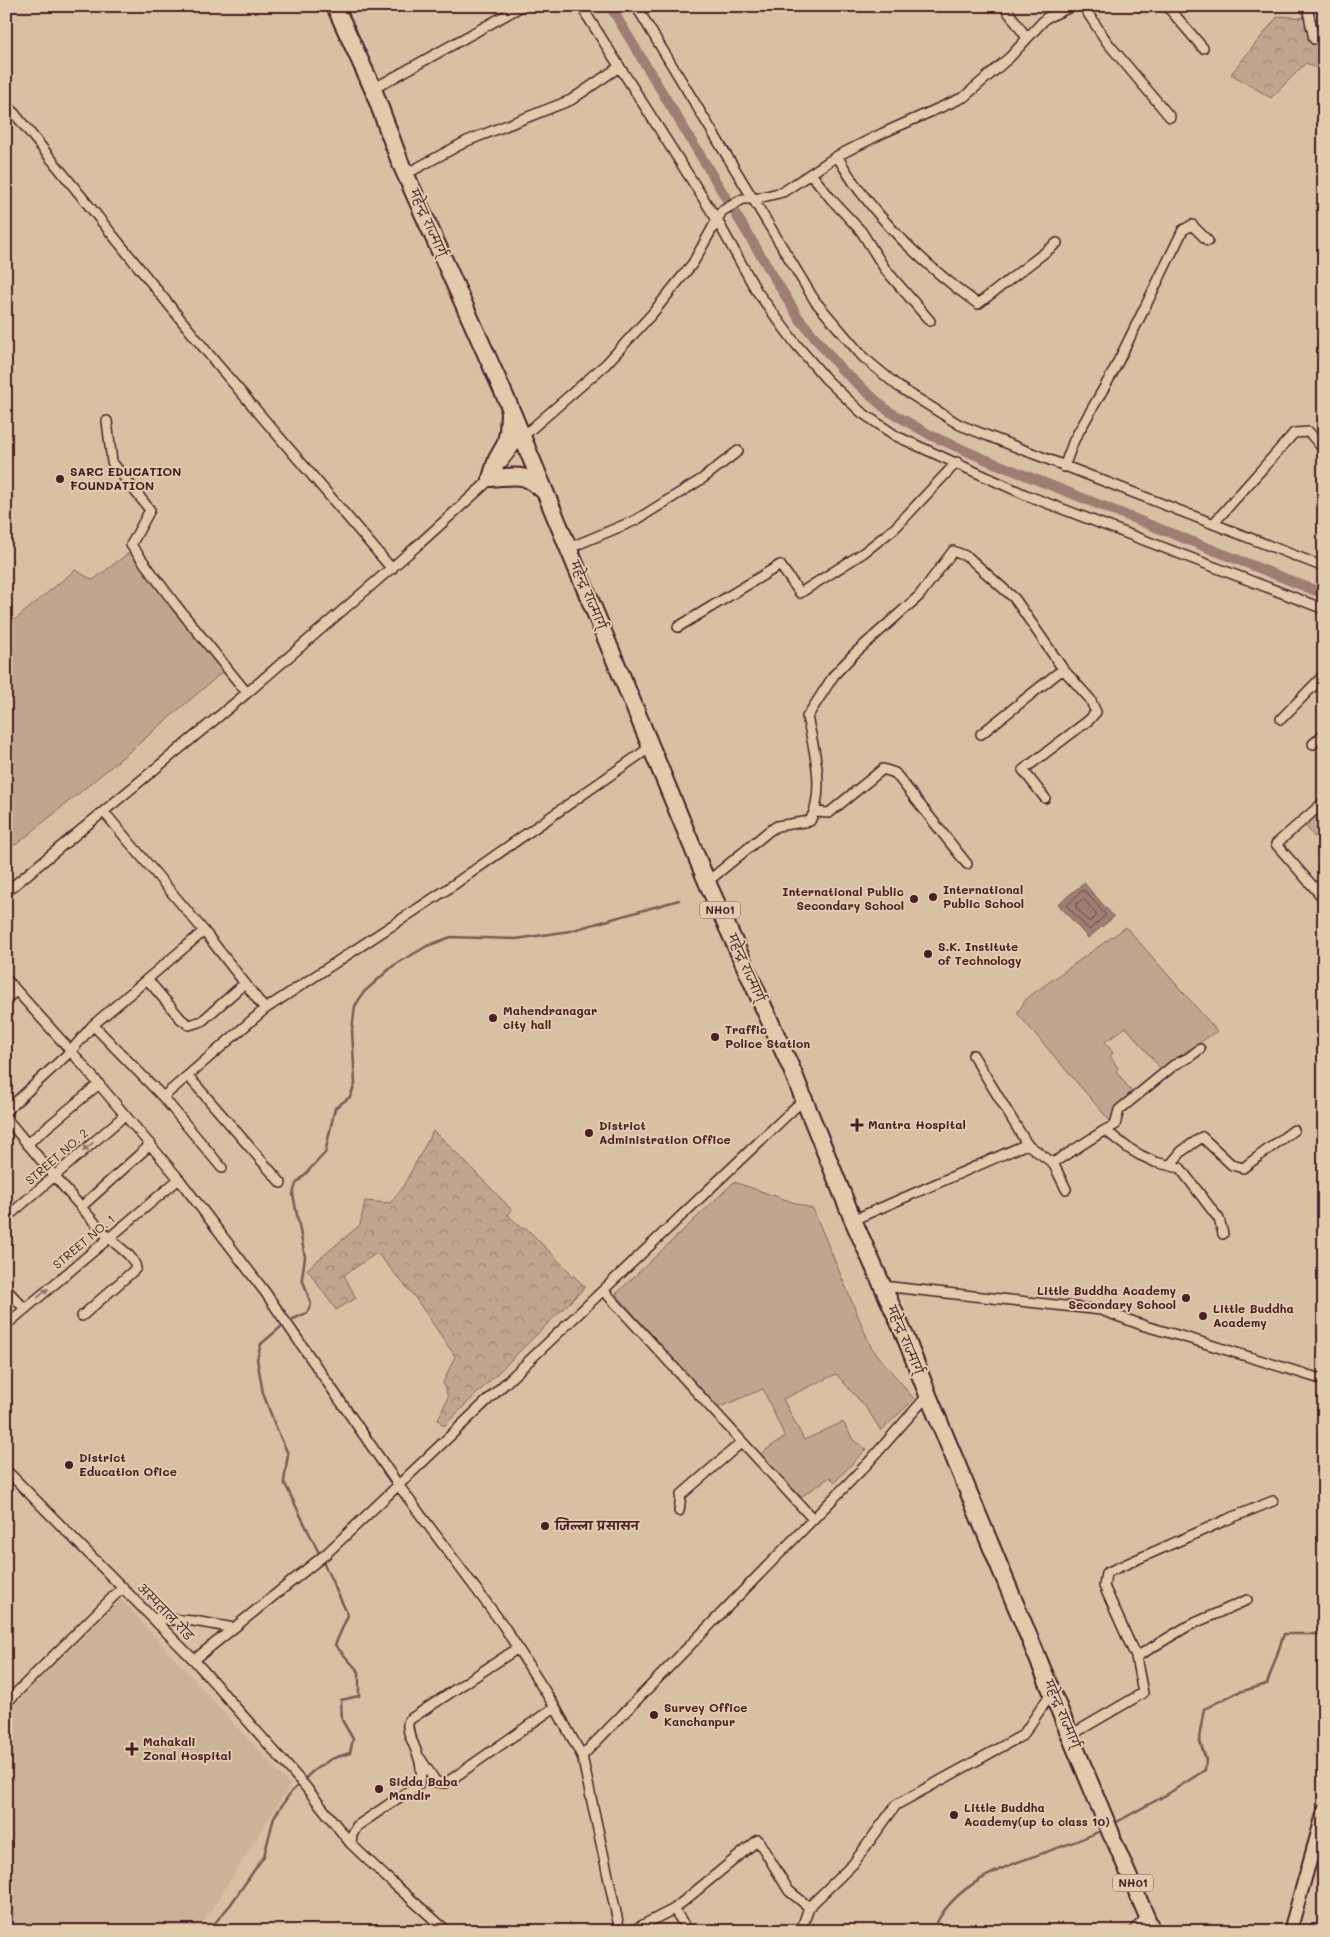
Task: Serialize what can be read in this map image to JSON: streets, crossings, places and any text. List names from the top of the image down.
{
  "streets": {
    "highway": ["महेन्द्र राज्मार्ग्", "NH01"],
    "street": ["STREET NO. 2", "STREET NO. 1", "अस्पताल रोड"]
  },
  "one_way": ["STREET NO. 1"],
  "places": {
    "other": [
      "SARC EDUCATION FOUNDATION",
      "International Public School",
      "International Public Secondary School",
      "S.K. Institute of Technology",
      "Mahendranagar city hall",
      "Traffic Police Station",
      "District Administration Office",
      "Little Buddha Academy Secondary School",
      "Little Buddha Academy",
      "District Education Ofice",
      "जिल्ला प्रसासन",
      "Survey Office Kanchanpur",
      "Sidda Baba Mandir",
      "Little Buddha Academy(up to class 10)"
    ],
    "health": ["Mantra Hospital", "Mahakali Zonal Hospital"]
  }
}
